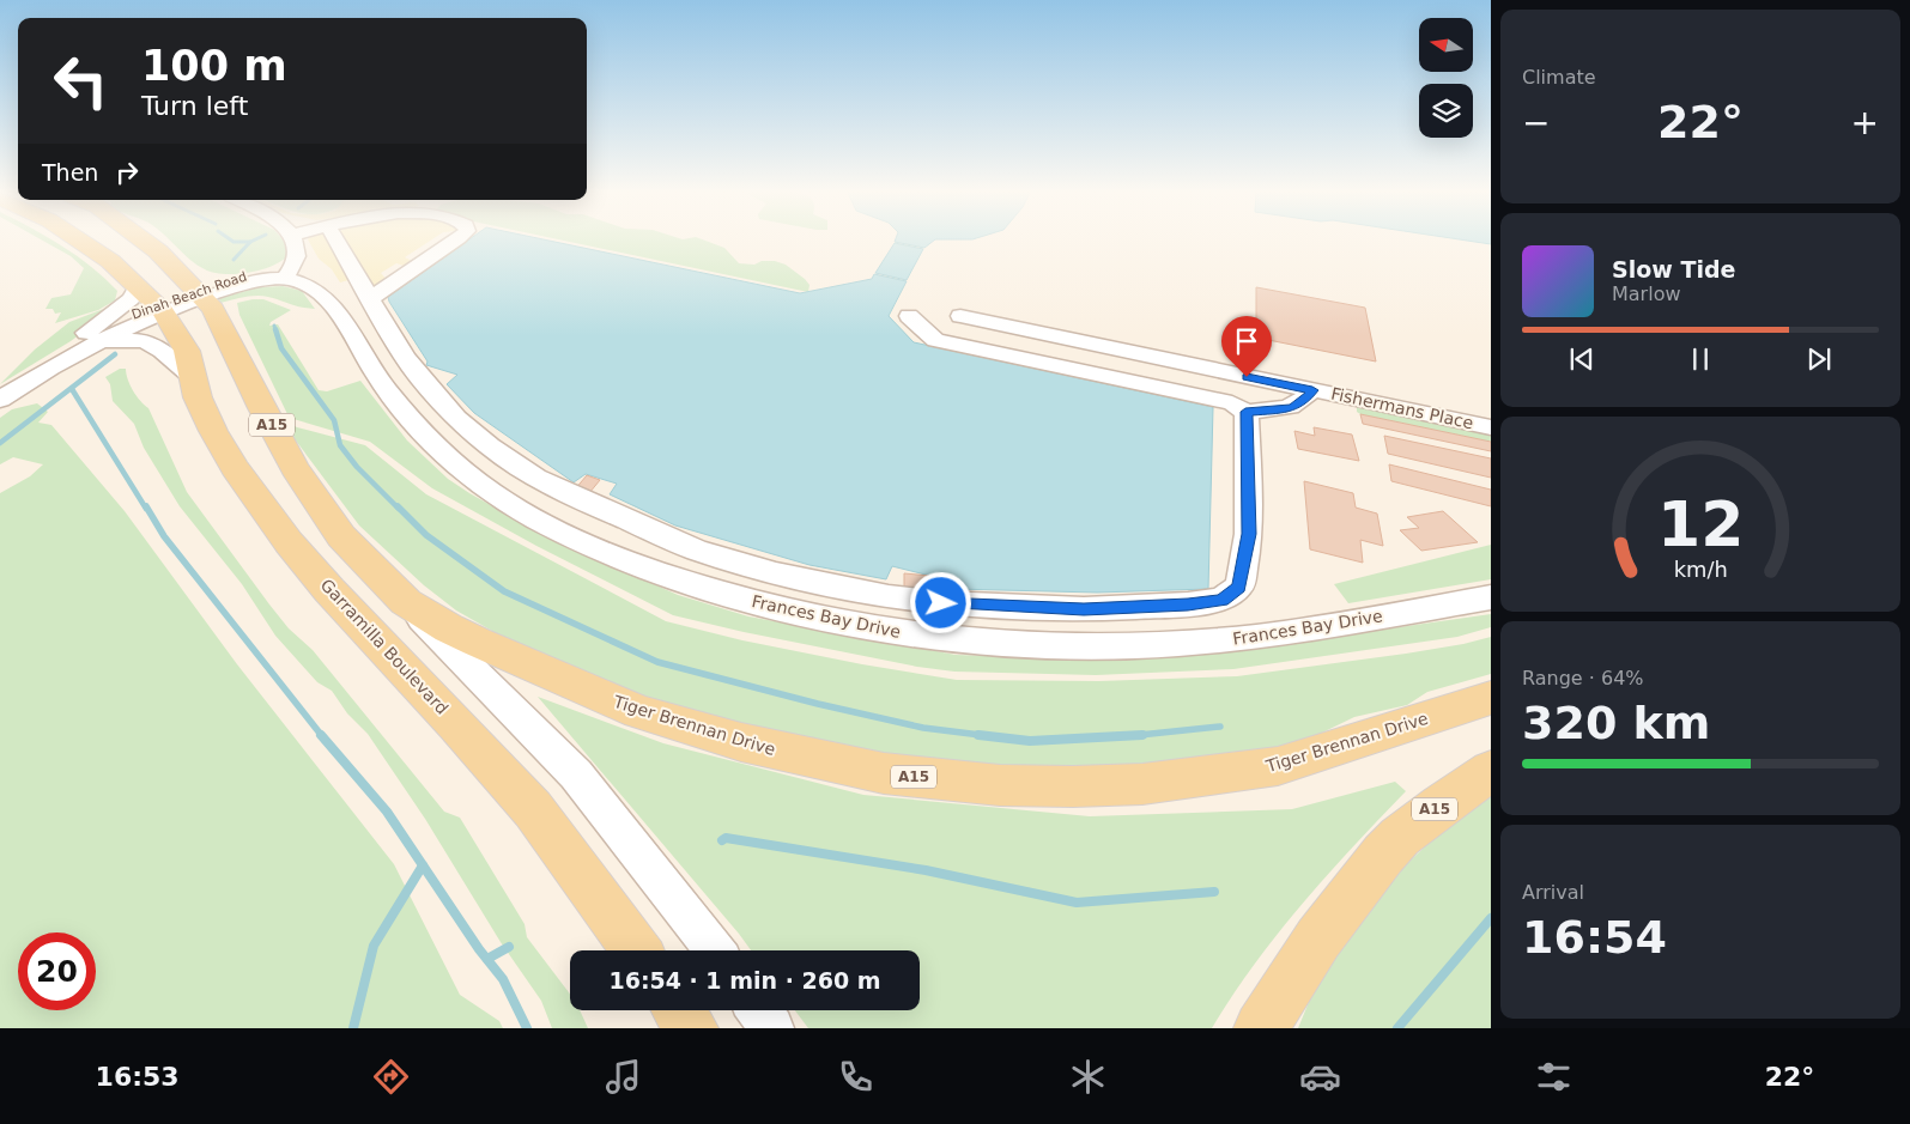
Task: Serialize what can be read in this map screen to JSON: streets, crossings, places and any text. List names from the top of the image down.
{
  "streets": {
    "main road": ["A15", "Garramilla Boulevard", "Tiger Brennan Drive"],
    "street": ["Dinah Beach Road", "Fishermans Place", "Frances Bay Drive"]
  },
  "crossings": [
    ["Dinah Beach Road", "Frances Bay Drive"],
    ["Dinah Beach Road", "Garramilla Boulevard"],
    ["Dinah Beach Road", "Tiger Brennan Drive"]
  ],
  "north": "left",
  "page": {
    "tile": [
      "Climate",
      ["Range · 64%", "320 km"],
      ["Arrival", "16:54"]
    ],
    "turn": ["100 m", "Turn left"],
    "heat": ["−", "22°", "+"],
    "then": "Then",
    "song": ["Slow Tide", "Marlow"],
    "limit": "20",
    "trip": "16:54 · 1 min · 260 m",
    "tabs": ["16:53", "22°"],
    "gauge": ["12", "km/h"]
  }
}
